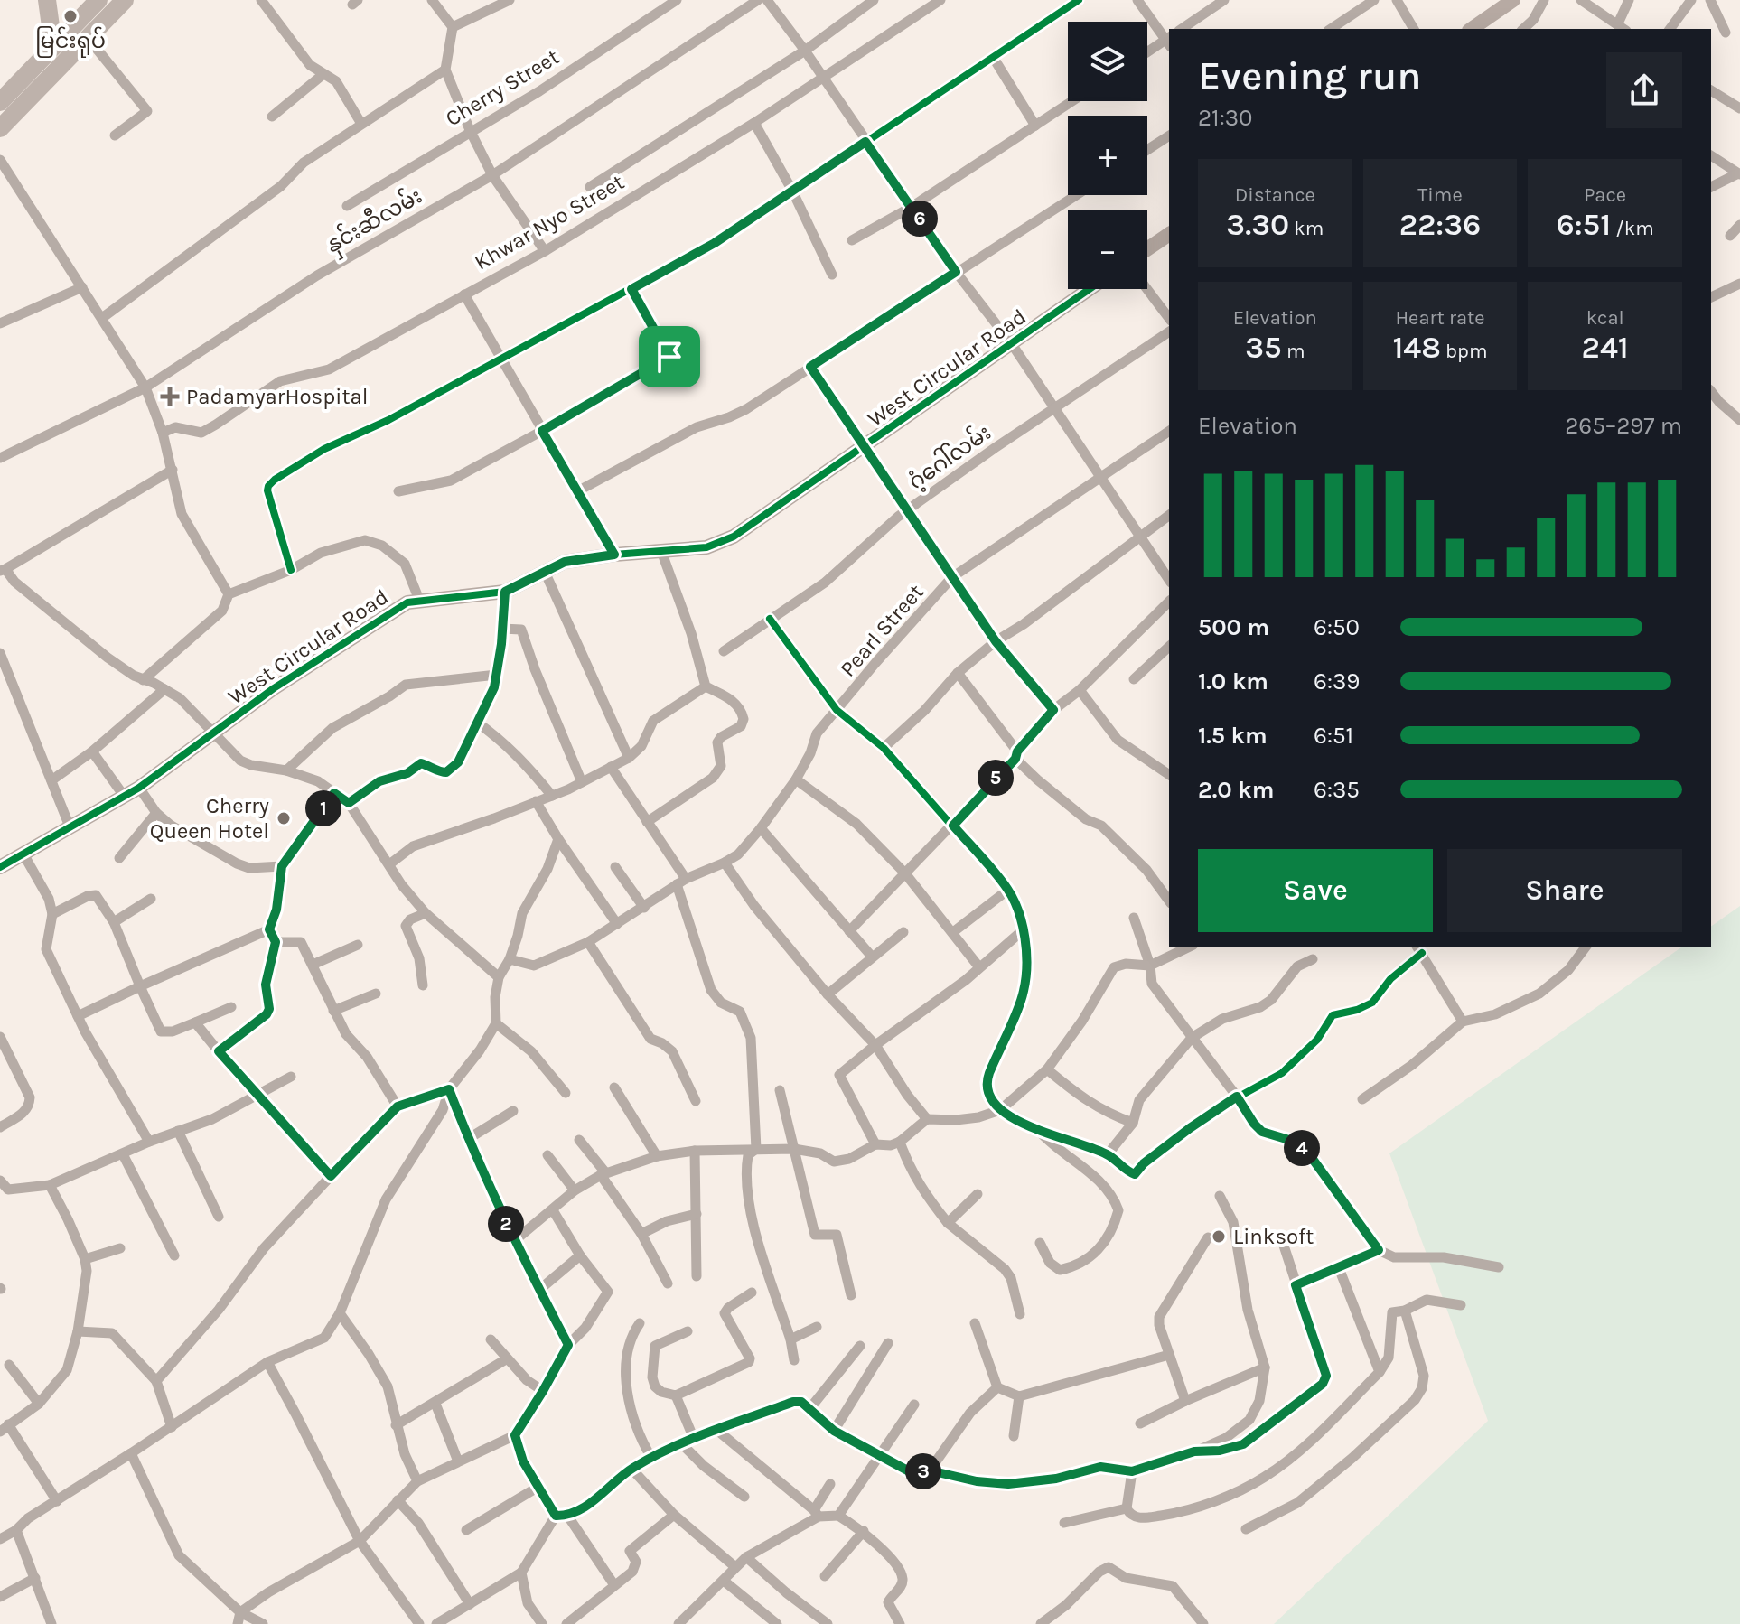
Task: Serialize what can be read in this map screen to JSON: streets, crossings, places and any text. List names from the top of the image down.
{
  "streets": {
    "street": [
      "Cherry Street",
      "နှင်းဆီလမ်း",
      "Khwar Nyo Street",
      "West Circular Road",
      "ဂံ့ဂေါ်လမ်း",
      "Pearl Street"
    ]
  },
  "places": {
    "other": ["မြင်းရုပ်", "Cherry Queen Hotel", "Linksoft"],
    "health": ["PadamyarHospital"]
  },
  "page": {
    "map_buttons": ["+", "−"],
    "heading": ["Evening run", "21:30"],
    "stats": [
      ["Distance", "3.30 km"],
      ["Time", "22:36"],
      ["Pace", "6:51 /km"],
      ["Elevation", "35 m"],
      ["Heart rate", "148 bpm"],
      ["kcal", "241"]
    ],
    "pins": [
      "6",
      "5",
      "1",
      "4",
      "2",
      "3"
    ],
    "chart": ["Elevation", "265–297 m"],
    "list": [
      {
        "name": "500 m",
        "note": "6:50"
      },
      {
        "name": "1.0 km",
        "note": "6:39"
      },
      {
        "name": "1.5 km",
        "note": "6:51"
      },
      {
        "name": "2.0 km",
        "note": "6:35"
      }
    ],
    "buttons": ["Save", "Share"]
  }
}
